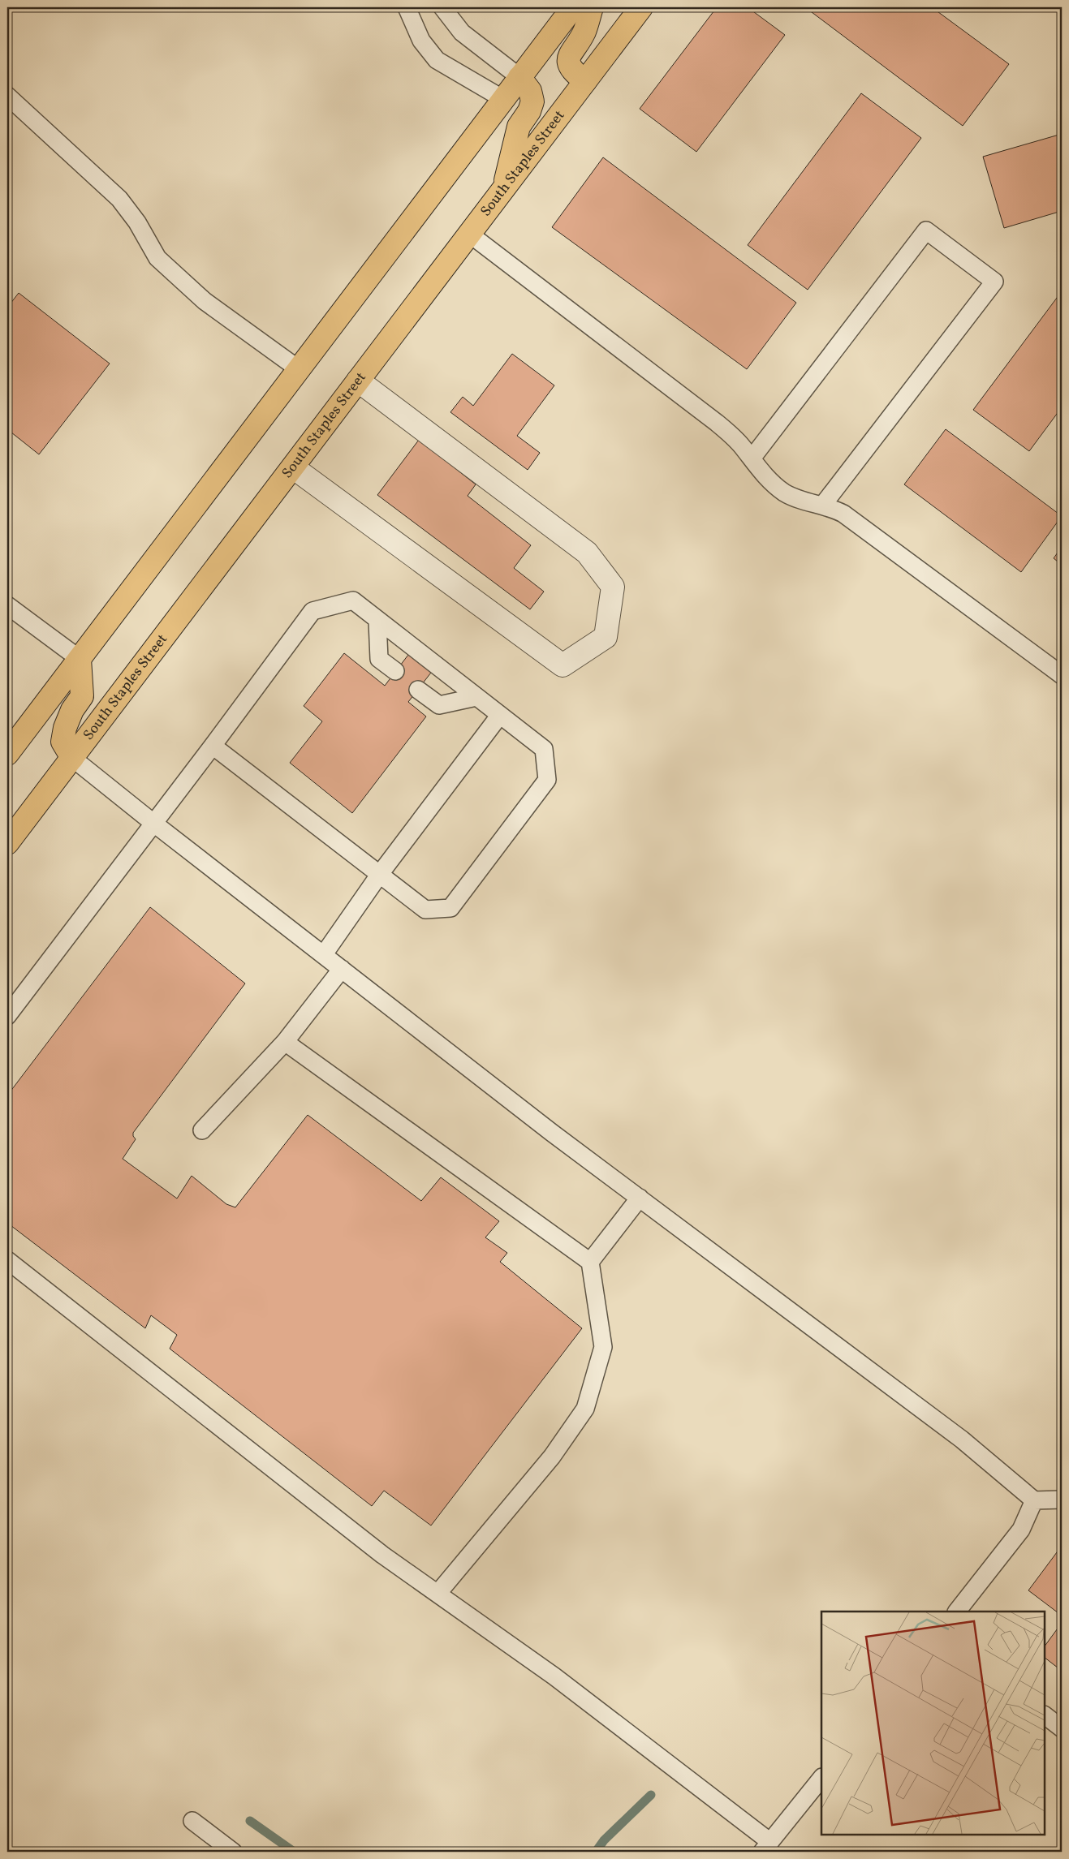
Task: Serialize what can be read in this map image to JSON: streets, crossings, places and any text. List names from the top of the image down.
{
  "streets": {
    "main road": ["South Staples Street"]
  }
}
